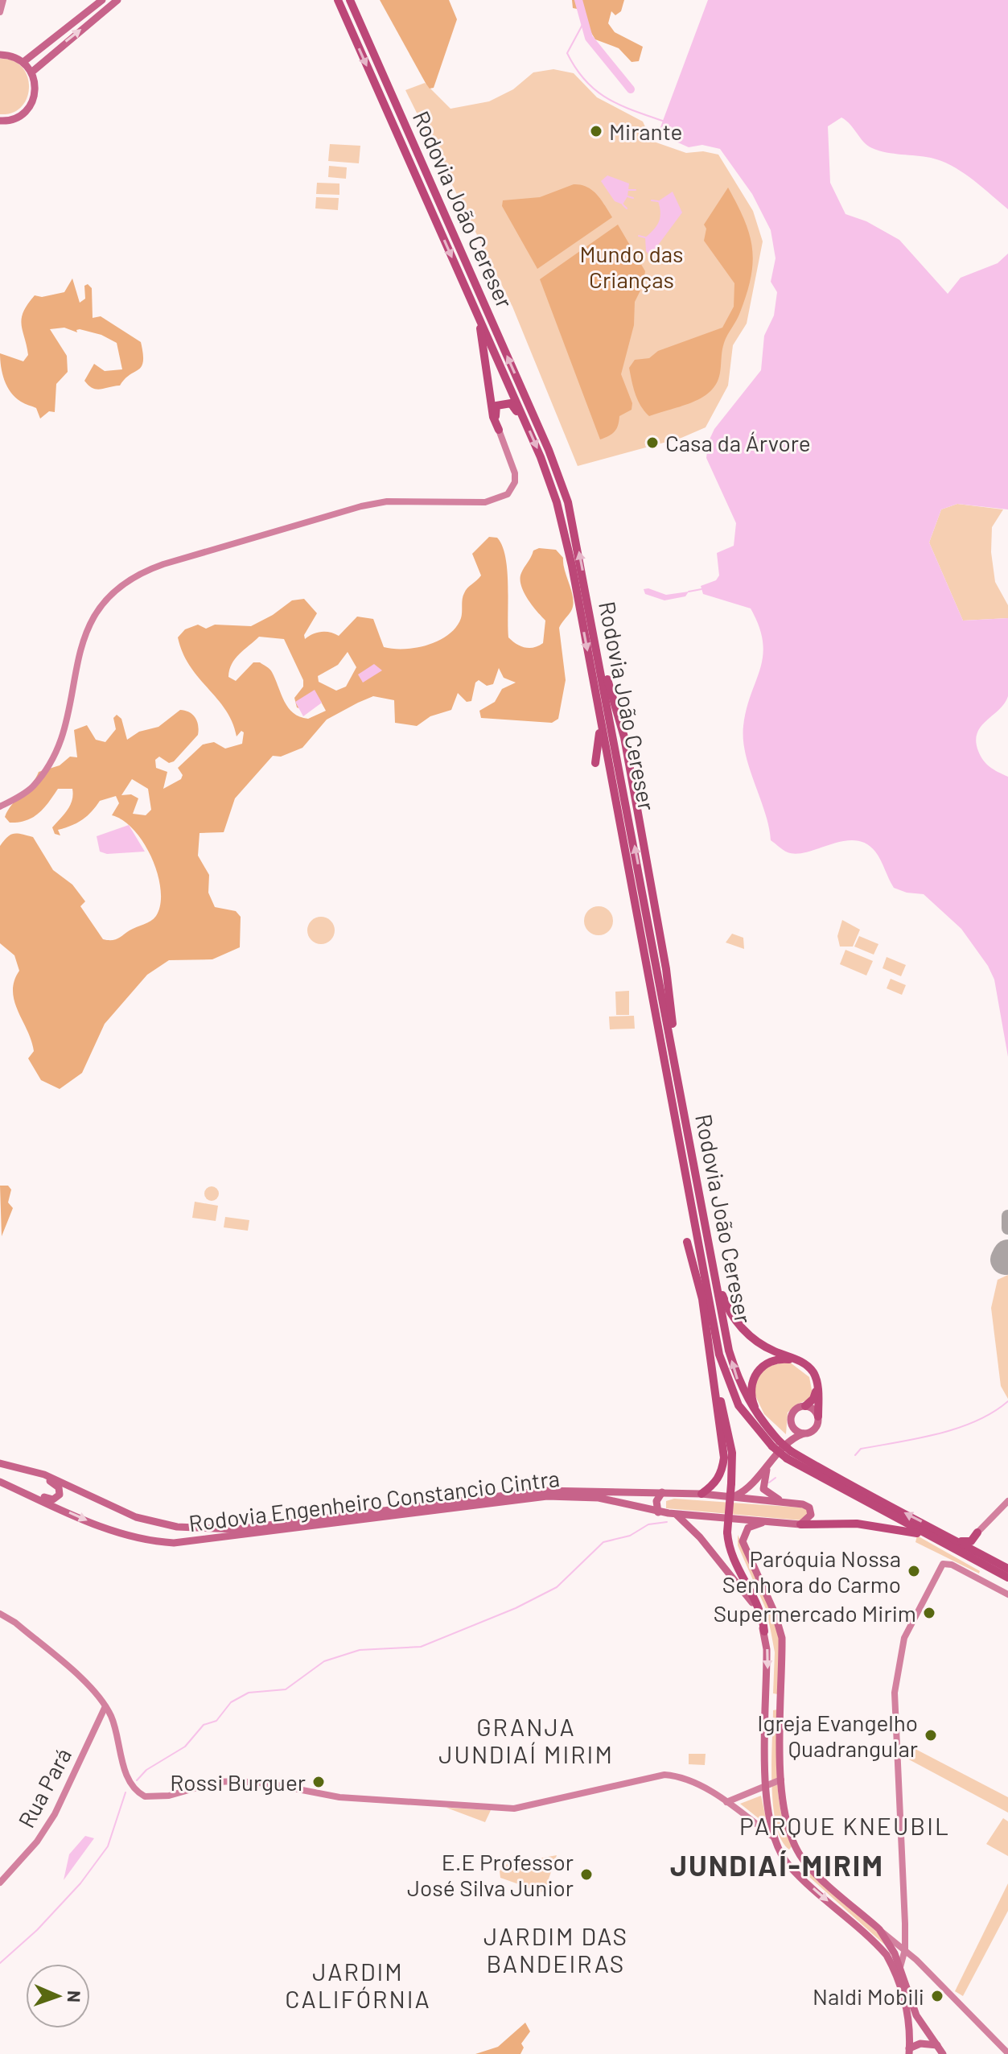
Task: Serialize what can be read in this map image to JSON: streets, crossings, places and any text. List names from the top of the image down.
{
  "streets": {
    "highway": ["Rodovia João Cereser"],
    "main road": ["Rodovia Engenheiro Constancio Cintra"],
    "street": ["Rua Pará"]
  },
  "districts": [
    "GRANJA JUNDIAÍ MIRIM",
    "PARQUE KNEUBIL",
    "JUNDIAÍ-MIRIM",
    "JARDIM DAS BANDEIRAS",
    "JARDIM CALIFÓRNIA"
  ],
  "parks": ["Mundo das Crianças"],
  "places": [
    "Mirante",
    "Casa da Árvore",
    "Paróquia Nossa Senhora do Carmo",
    "Supermercado Mirim",
    "Igreja Evangelho Quadrangular",
    "Rossi Burguer",
    "E.E Professor José Silva Junior",
    "Naldi Mobili"
  ],
  "north": "right"
}
